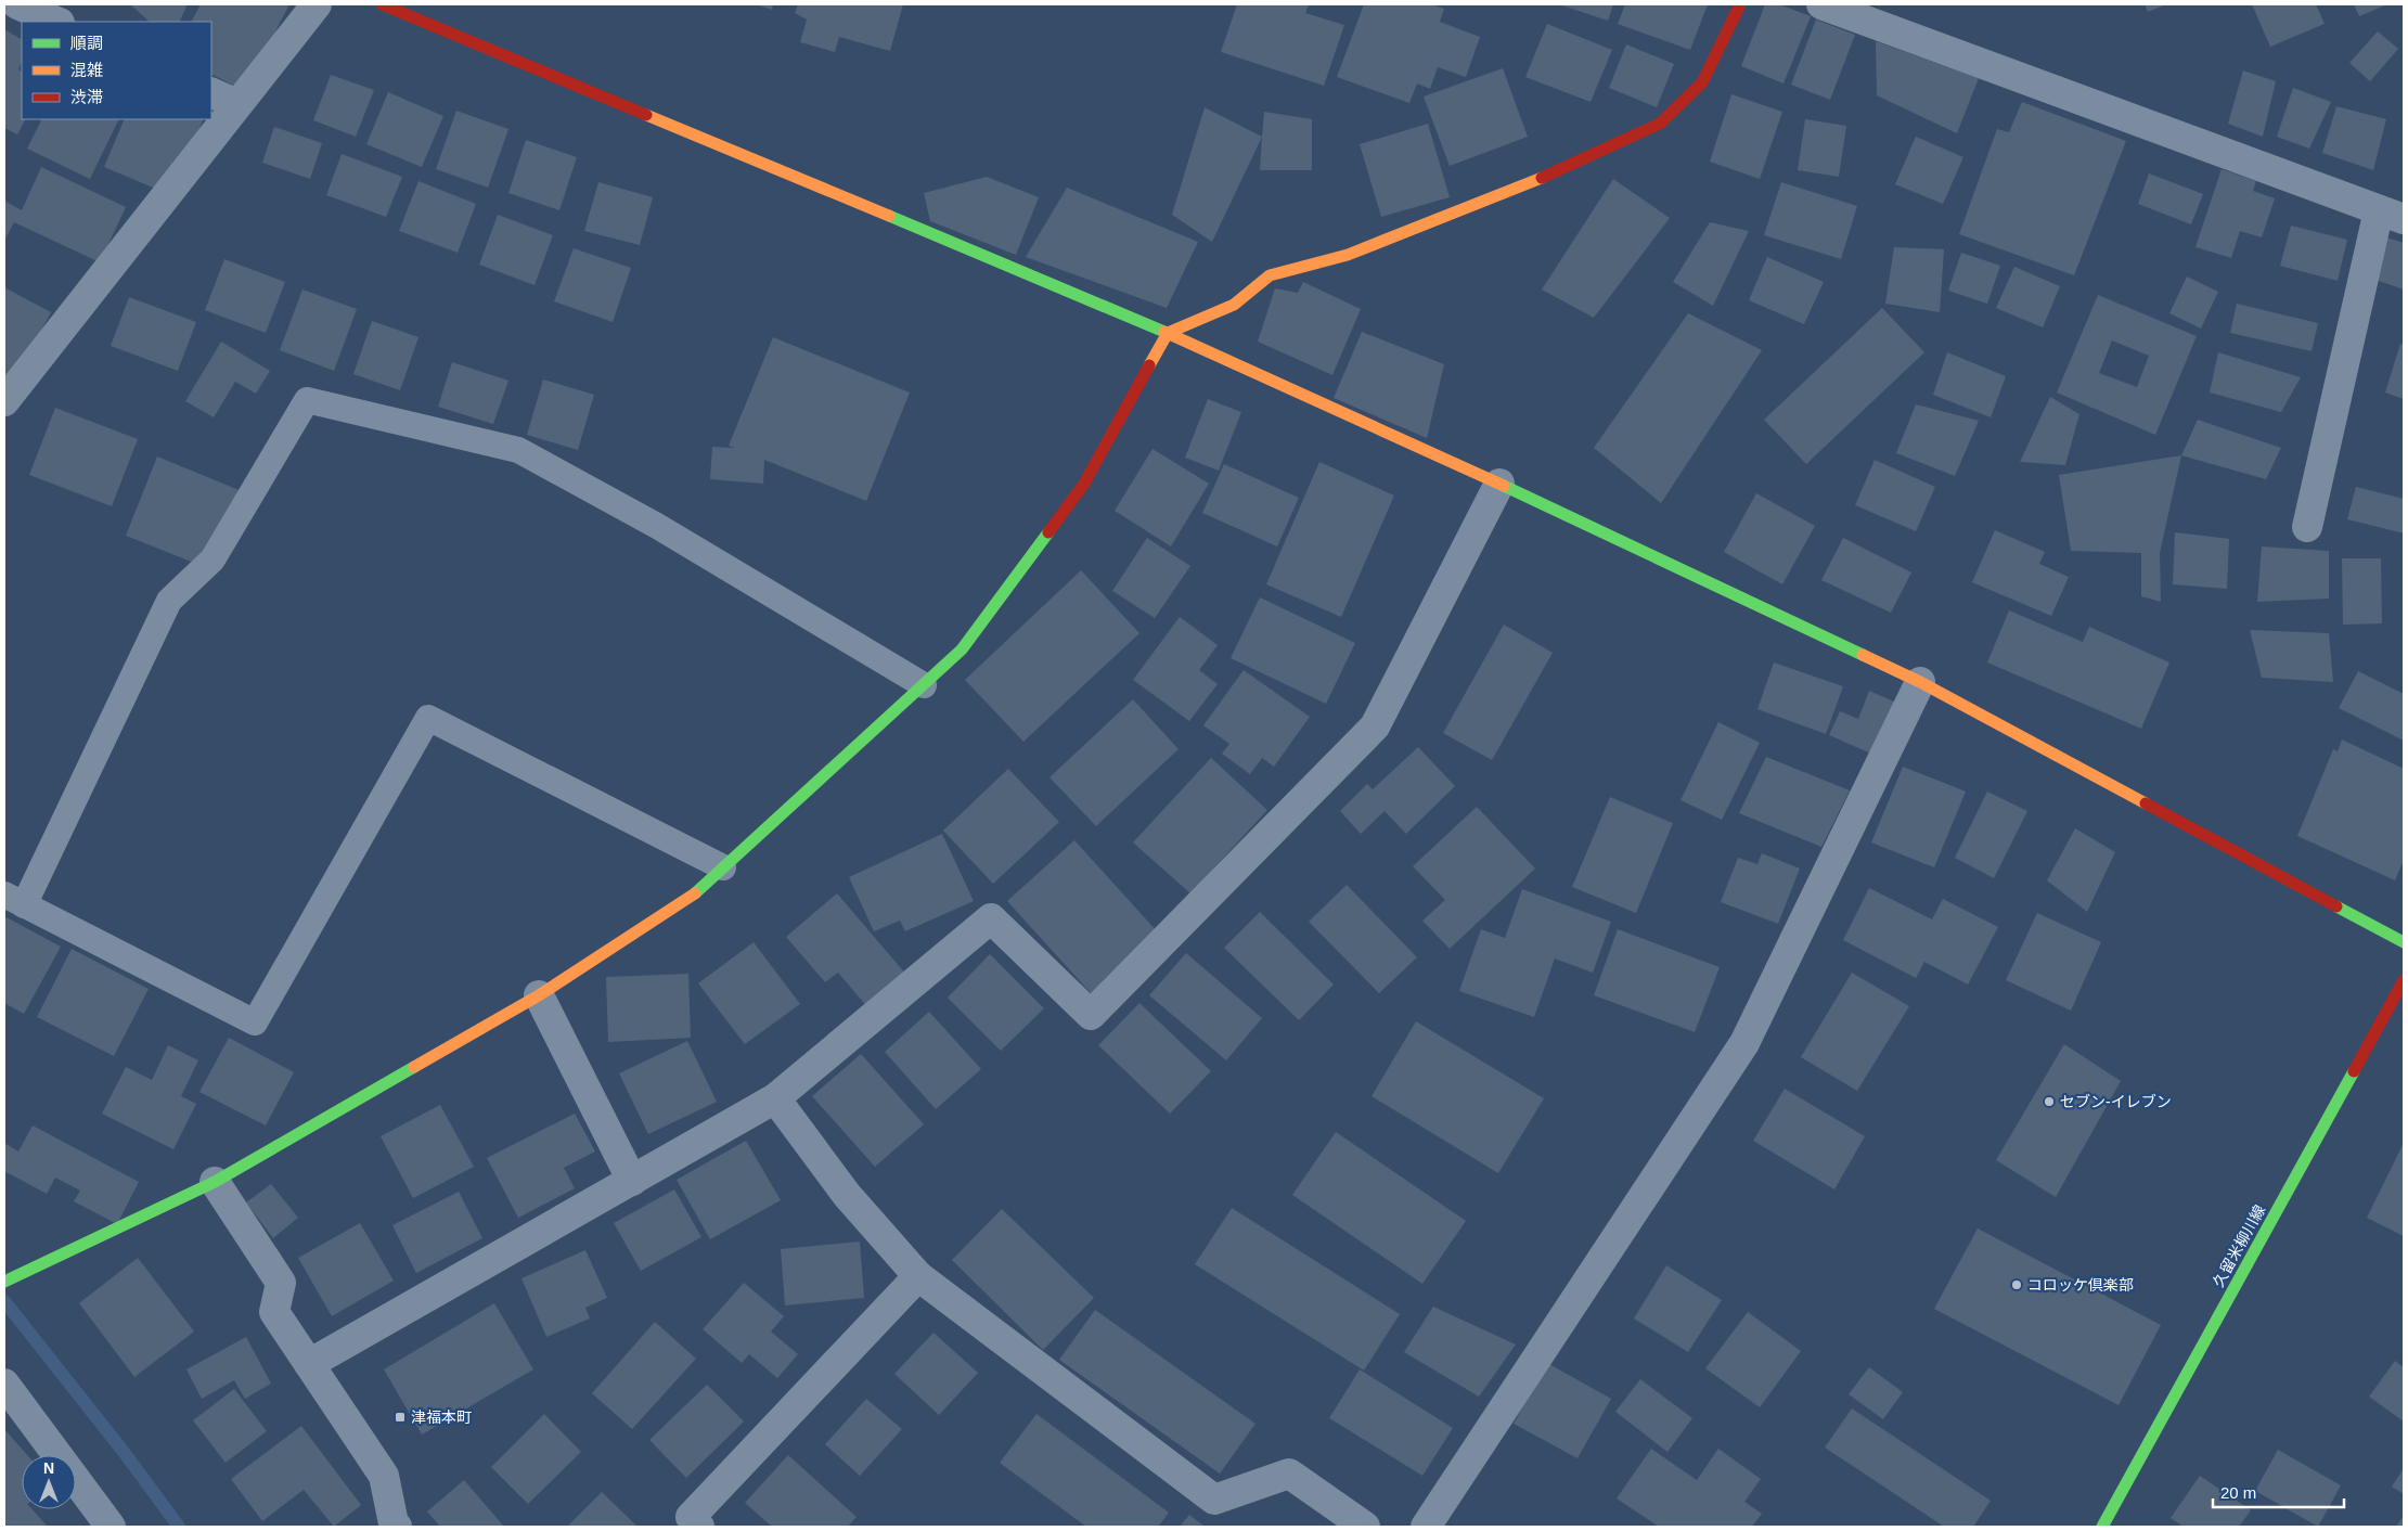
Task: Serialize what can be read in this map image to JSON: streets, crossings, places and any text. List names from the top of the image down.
{
  "streets": {
    "street": ["久留米柳川線"]
  },
  "places": {
    "other": ["セブン-イレブン", "コロッケ倶楽部"],
    "transit": ["津福本町"]
  },
  "legend": ["順調", "混雑", "渋滞"],
  "scale_bar": "20 m",
  "north": "top"
}
